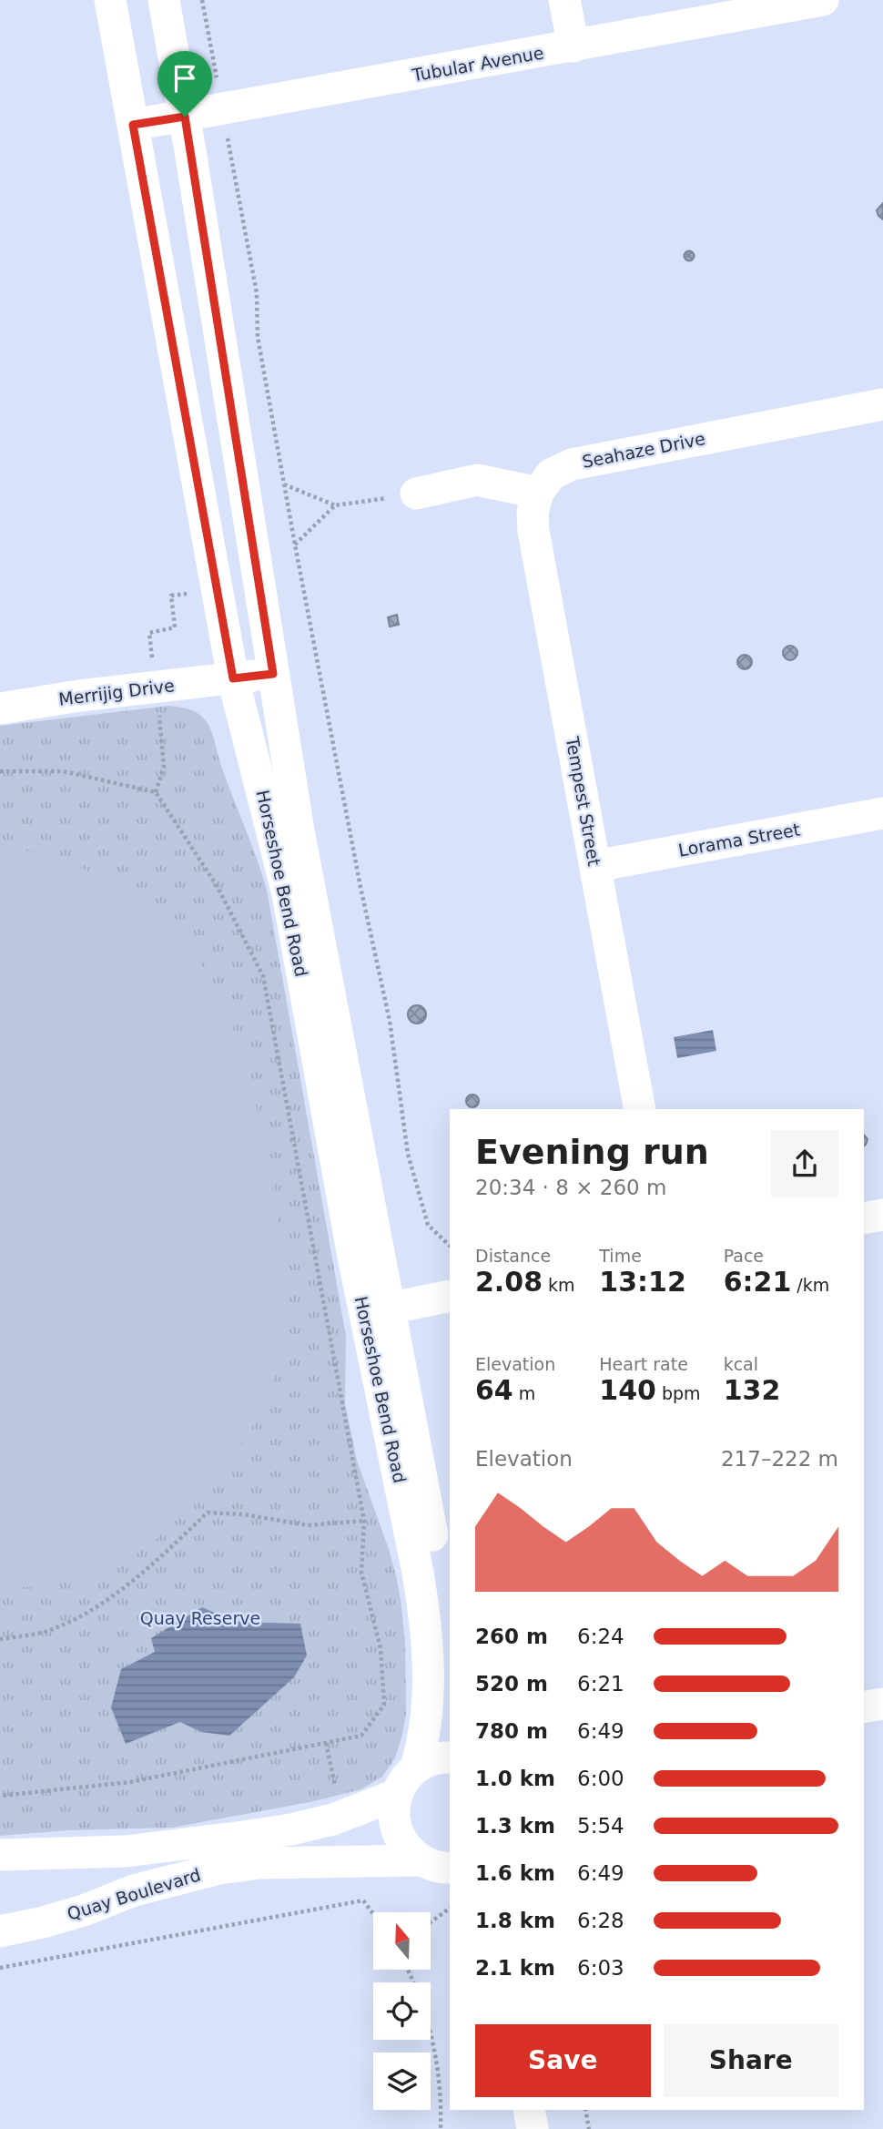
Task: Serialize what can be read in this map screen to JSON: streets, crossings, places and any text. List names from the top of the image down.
{
  "streets": {
    "street": [
      "Tubular Avenue",
      "Seahaze Drive",
      "Merrijig Drive",
      "Tempest Street",
      "Lorama Street",
      "Horseshoe Bend Road",
      "Quay Boulevard"
    ]
  },
  "crossings": [
    ["Tubular Avenue", "Horseshoe Bend Road"],
    ["Seahaze Drive", "Tempest Street"],
    ["Merrijig Drive", "Horseshoe Bend Road"],
    ["Tempest Street", "Lorama Street"]
  ],
  "parks": ["Quay Reserve"],
  "north": "top",
  "page": {
    "heading": ["Evening run", "20:34 · 8 × 260 m"],
    "stats": [
      ["Distance", "2.08 km"],
      ["Time", "13:12"],
      ["Pace", "6:21 /km"],
      ["Elevation", "64 m"],
      ["Heart rate", "140 bpm"],
      ["kcal", "132"]
    ],
    "chart": ["Elevation", "217–222 m"],
    "list": [
      {
        "name": "260 m",
        "note": "6:24"
      },
      {
        "name": "520 m",
        "note": "6:21"
      },
      {
        "name": "780 m",
        "note": "6:49"
      },
      {
        "name": "1.0 km",
        "note": "6:00"
      },
      {
        "name": "1.3 km",
        "note": "5:54"
      },
      {
        "name": "1.6 km",
        "note": "6:49"
      },
      {
        "name": "1.8 km",
        "note": "6:28"
      },
      {
        "name": "2.1 km",
        "note": "6:03"
      }
    ],
    "buttons": ["Save", "Share"]
  }
}
